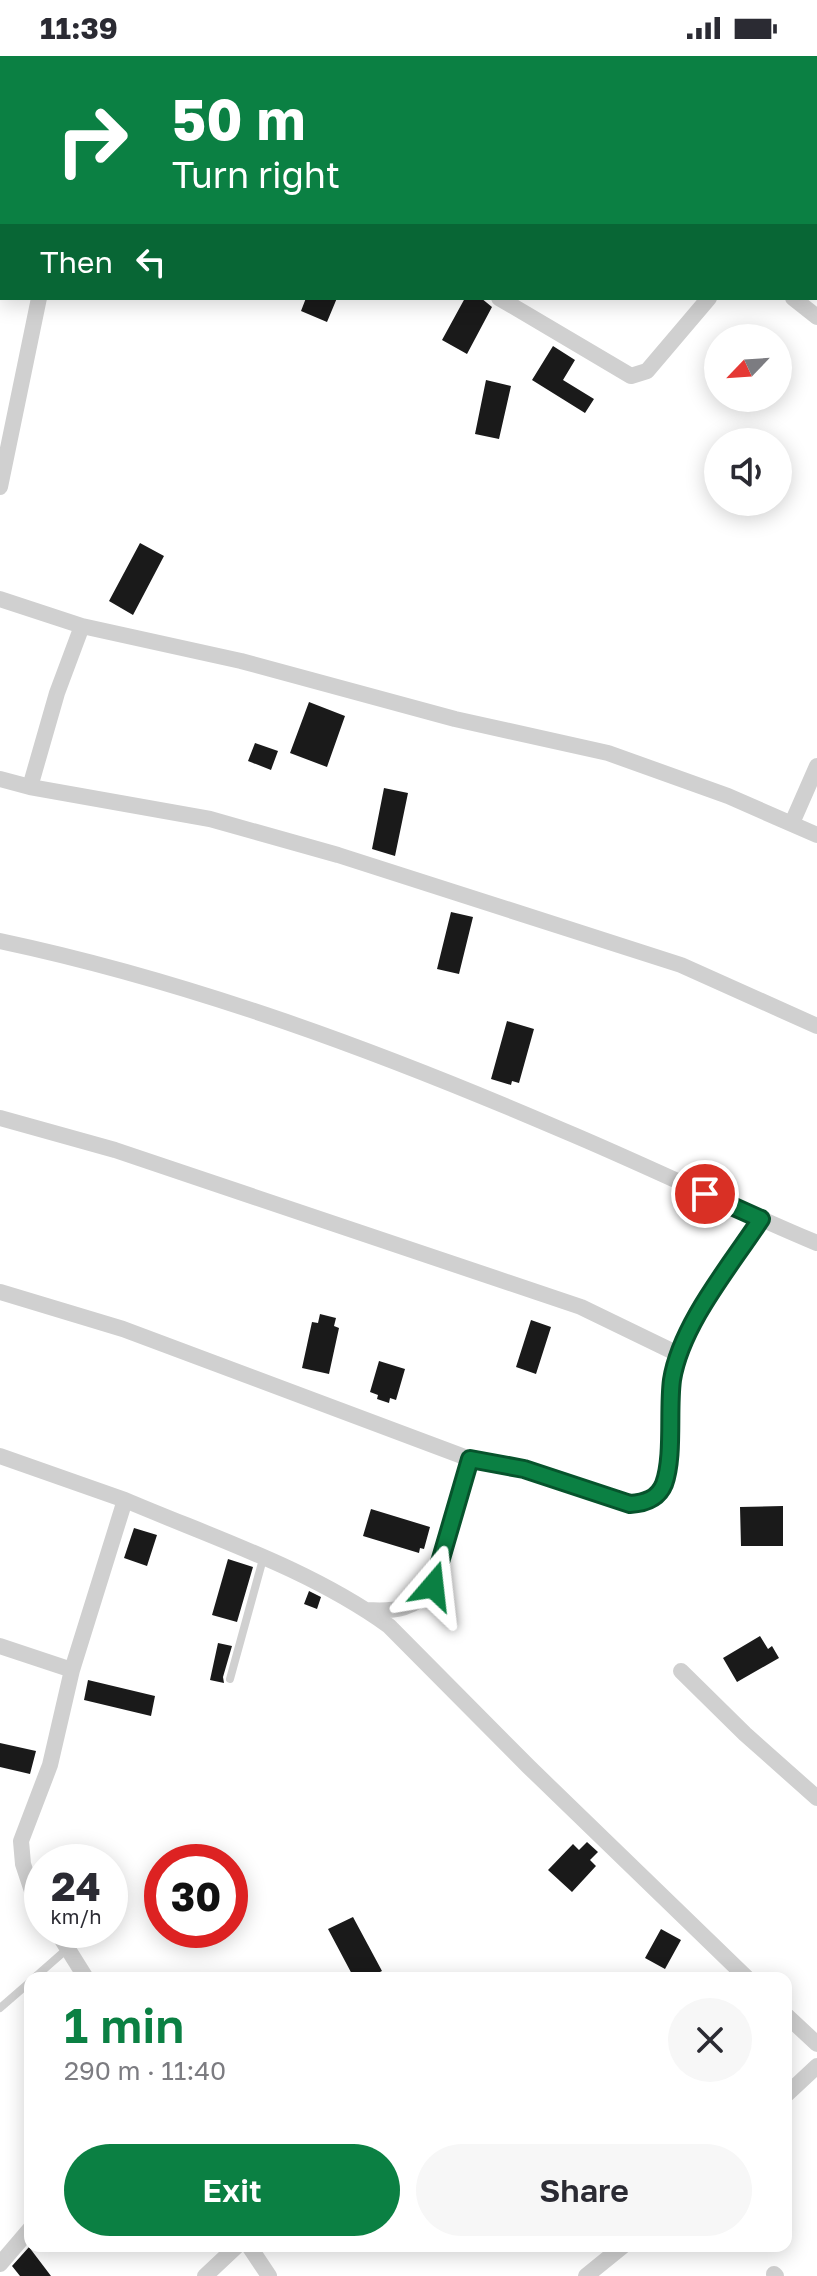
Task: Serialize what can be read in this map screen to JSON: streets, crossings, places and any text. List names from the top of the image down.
{
  "north": "bottom left",
  "page": {
    "status": "11:39",
    "turn": ["50 m", "Turn right"],
    "then": "Then",
    "speed": "24 km/h",
    "limit": "30",
    "heading": ["1 min", "290 m · 11:40"],
    "buttons": ["Exit", "Share"]
  }
}
